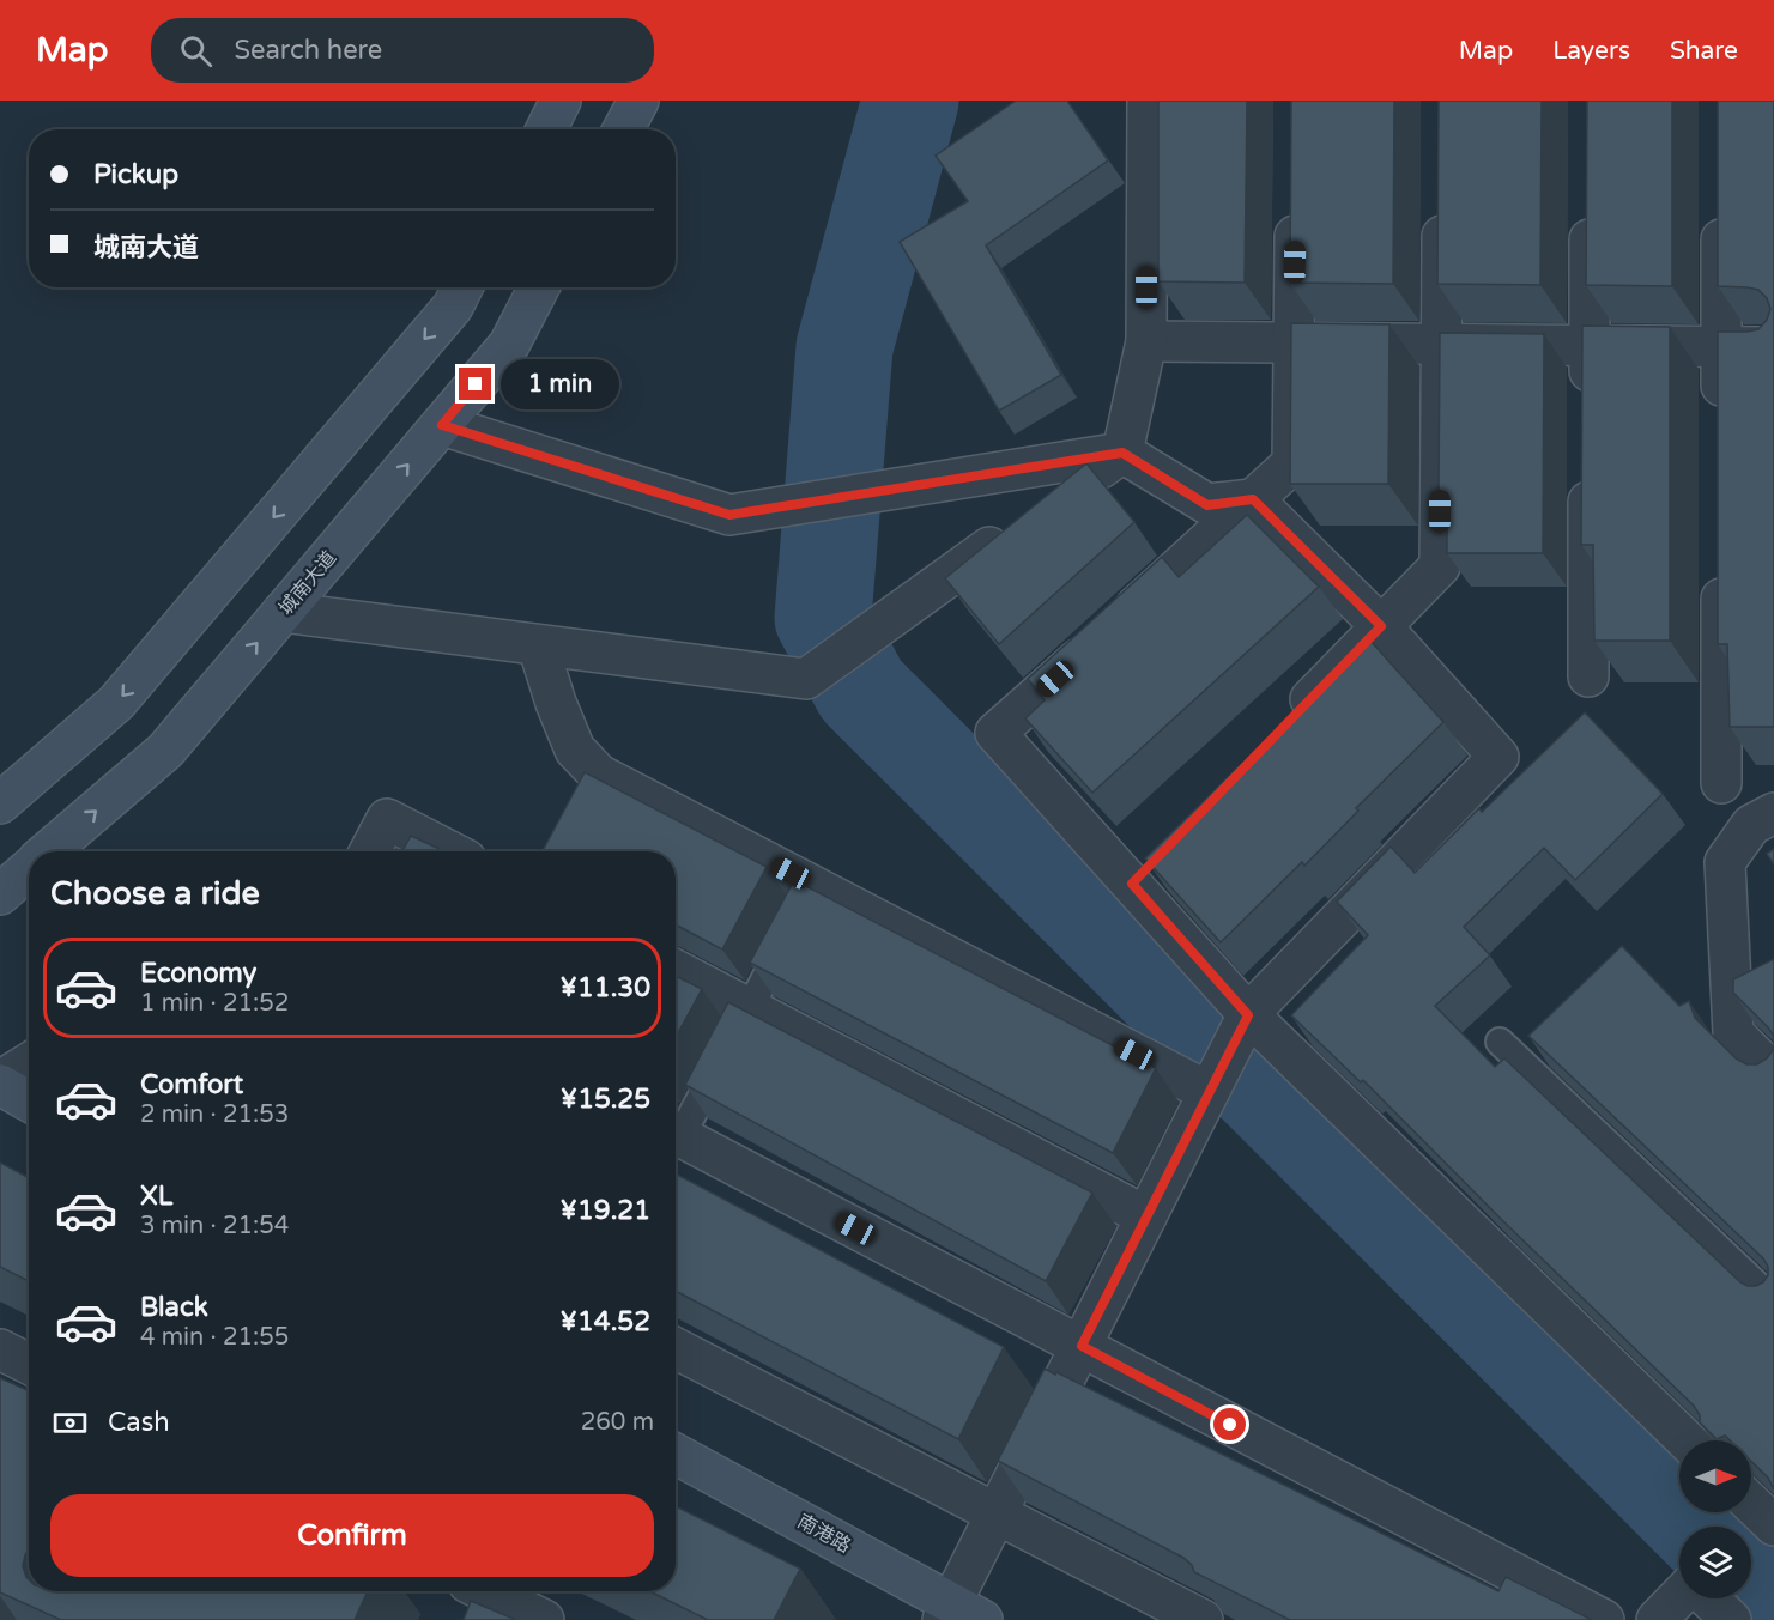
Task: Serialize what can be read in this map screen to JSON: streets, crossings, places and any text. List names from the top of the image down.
{
  "streets": {
    "main road": ["城南大道", "南港路"]
  },
  "north": "right",
  "page": {
    "header": "Map",
    "search": "Search here",
    "nav": ["Map", "Layers", "Share"],
    "banner": ["Pickup", "城南大道"],
    "bubble": "1 min",
    "heading": "Choose a ride",
    "list": [
      {
        "name": "Economy",
        "note": "1 min · 21:52",
        "value": "¥11.30"
      },
      {
        "name": "Comfort",
        "note": "2 min · 21:53",
        "value": "¥15.25"
      },
      {
        "name": "XL",
        "note": "3 min · 21:54",
        "value": "¥19.21"
      },
      {
        "name": "Black",
        "note": "4 min · 21:55",
        "value": "¥14.52"
      }
    ],
    "pay": ["Cash", "260 m"],
    "buttons": "Confirm"
  }
}
